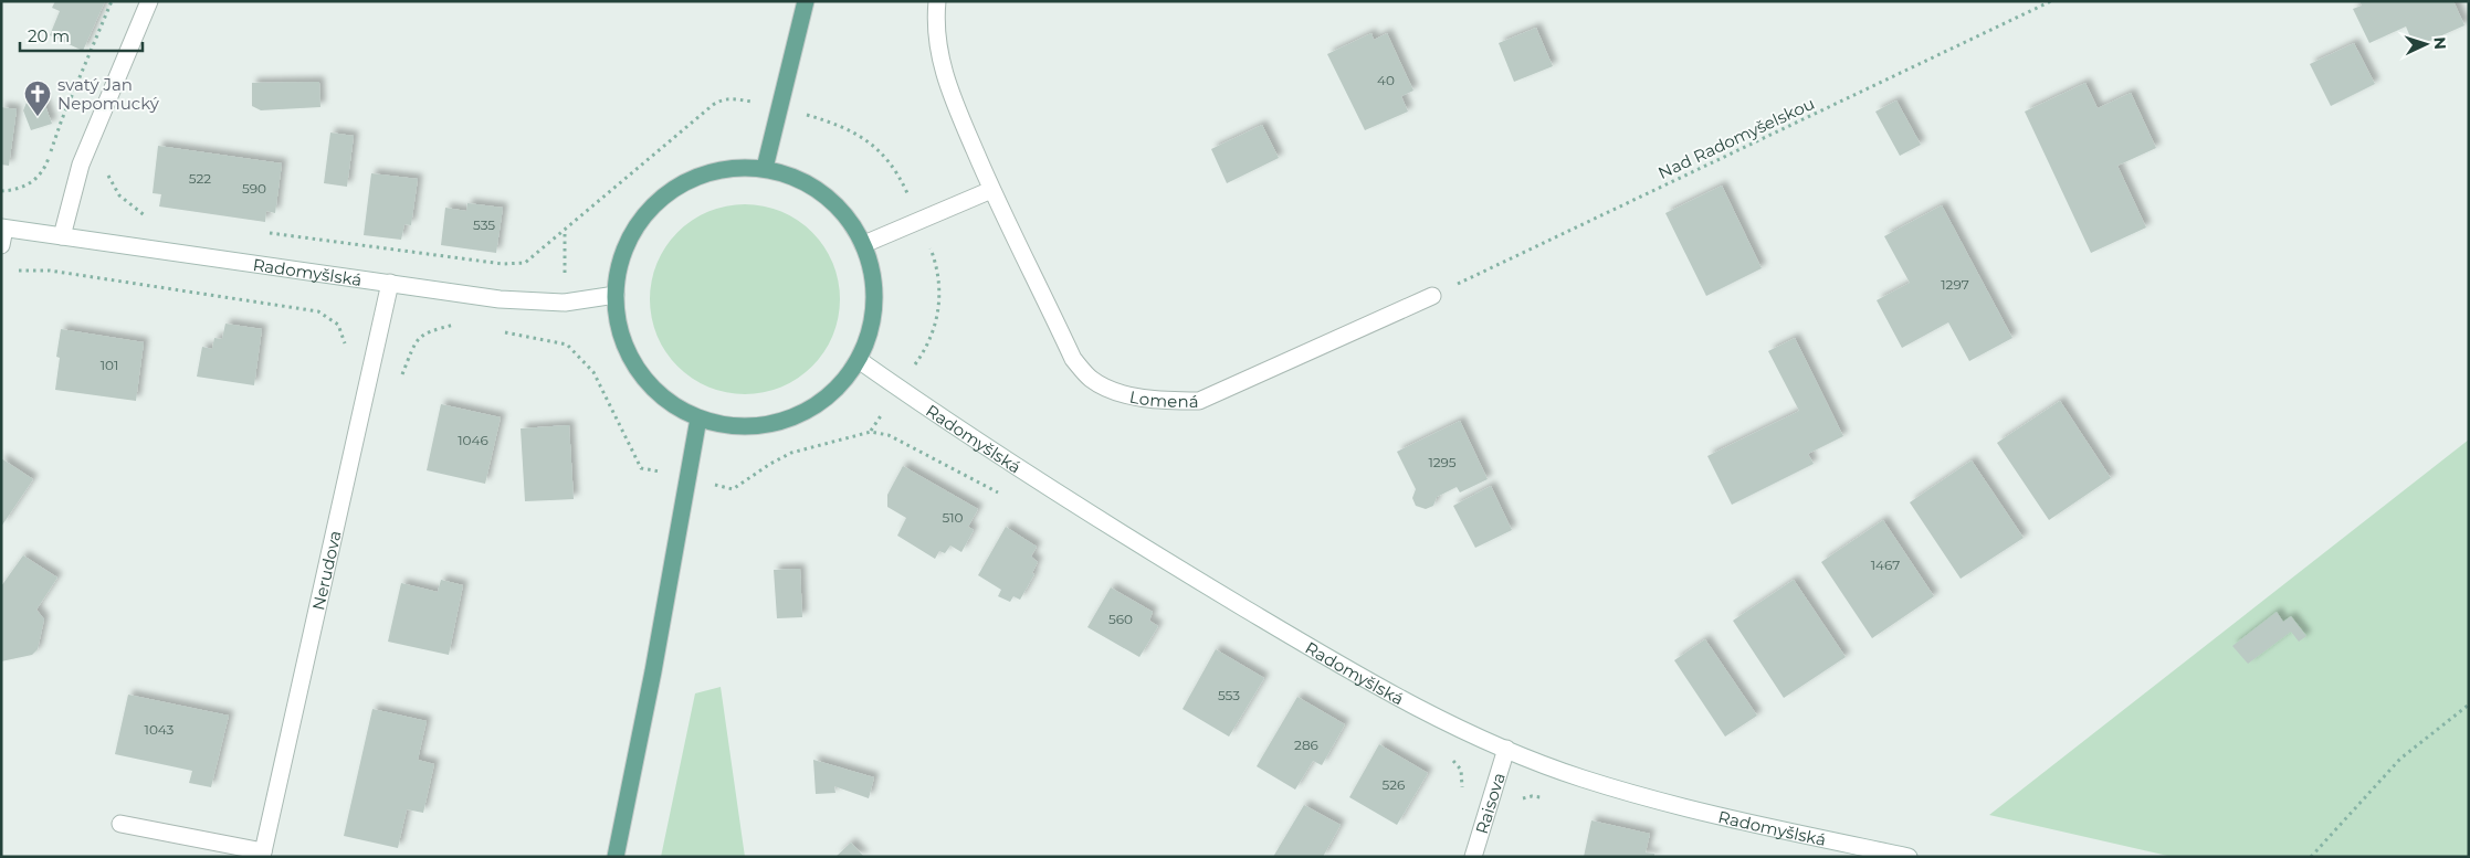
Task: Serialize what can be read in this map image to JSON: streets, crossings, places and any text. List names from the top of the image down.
{
  "streets": {
    "street": [
      "Radomyšlská",
      "Lomená",
      "Nerudova",
      "Raisova"
    ],
    "path": ["Nad Radomyšelskou"]
  },
  "crossings": [
    ["Nad Radomyšelskou", "Lomená"],
    ["Radomyšlská", "Nerudova"],
    ["Radomyšlská", "Raisova"]
  ],
  "places": {
    "church": ["svatý Jan Nepomucký"]
  },
  "house_numbers": [
    "40",
    "522",
    "590",
    "535",
    "1297",
    "101",
    "1046",
    "1295",
    "510",
    "1467",
    "560",
    "553",
    "1043",
    "286",
    "526"
  ],
  "scale_bar": "20 m",
  "north": "right"
}
